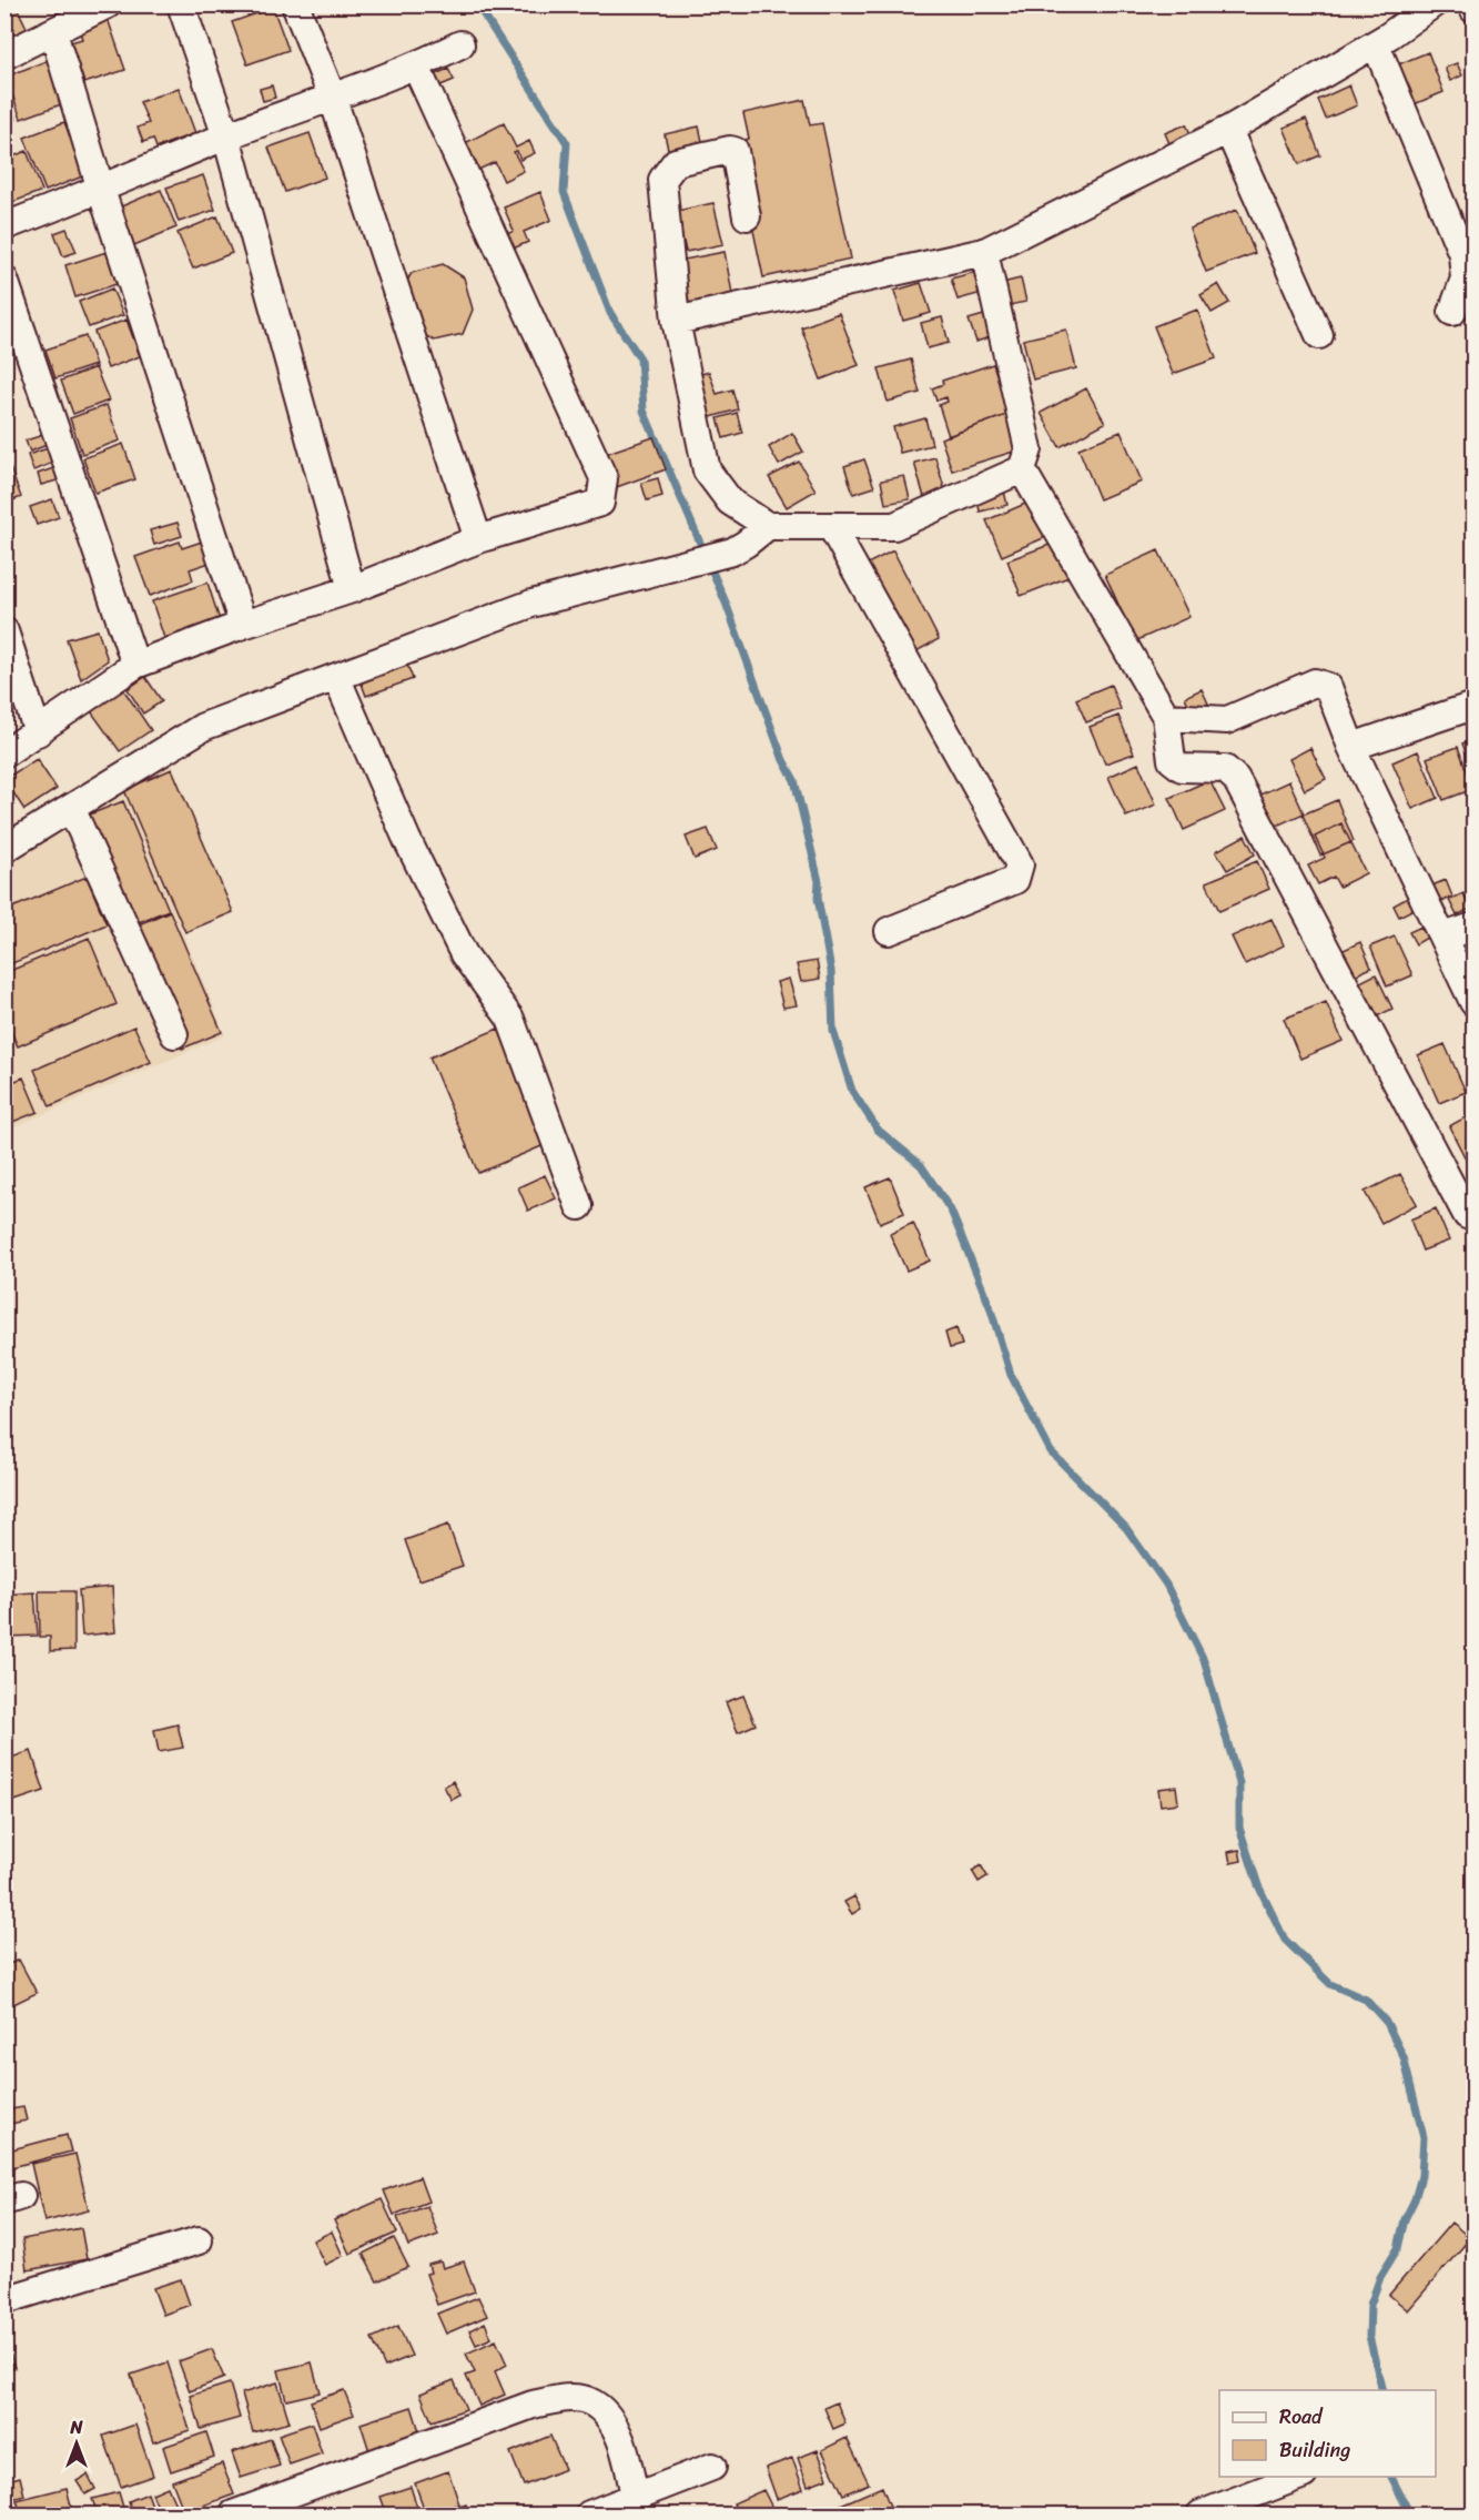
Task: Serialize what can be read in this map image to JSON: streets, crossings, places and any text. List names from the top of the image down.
{
  "legend": ["Road", "Building"],
  "north": "top"
}
